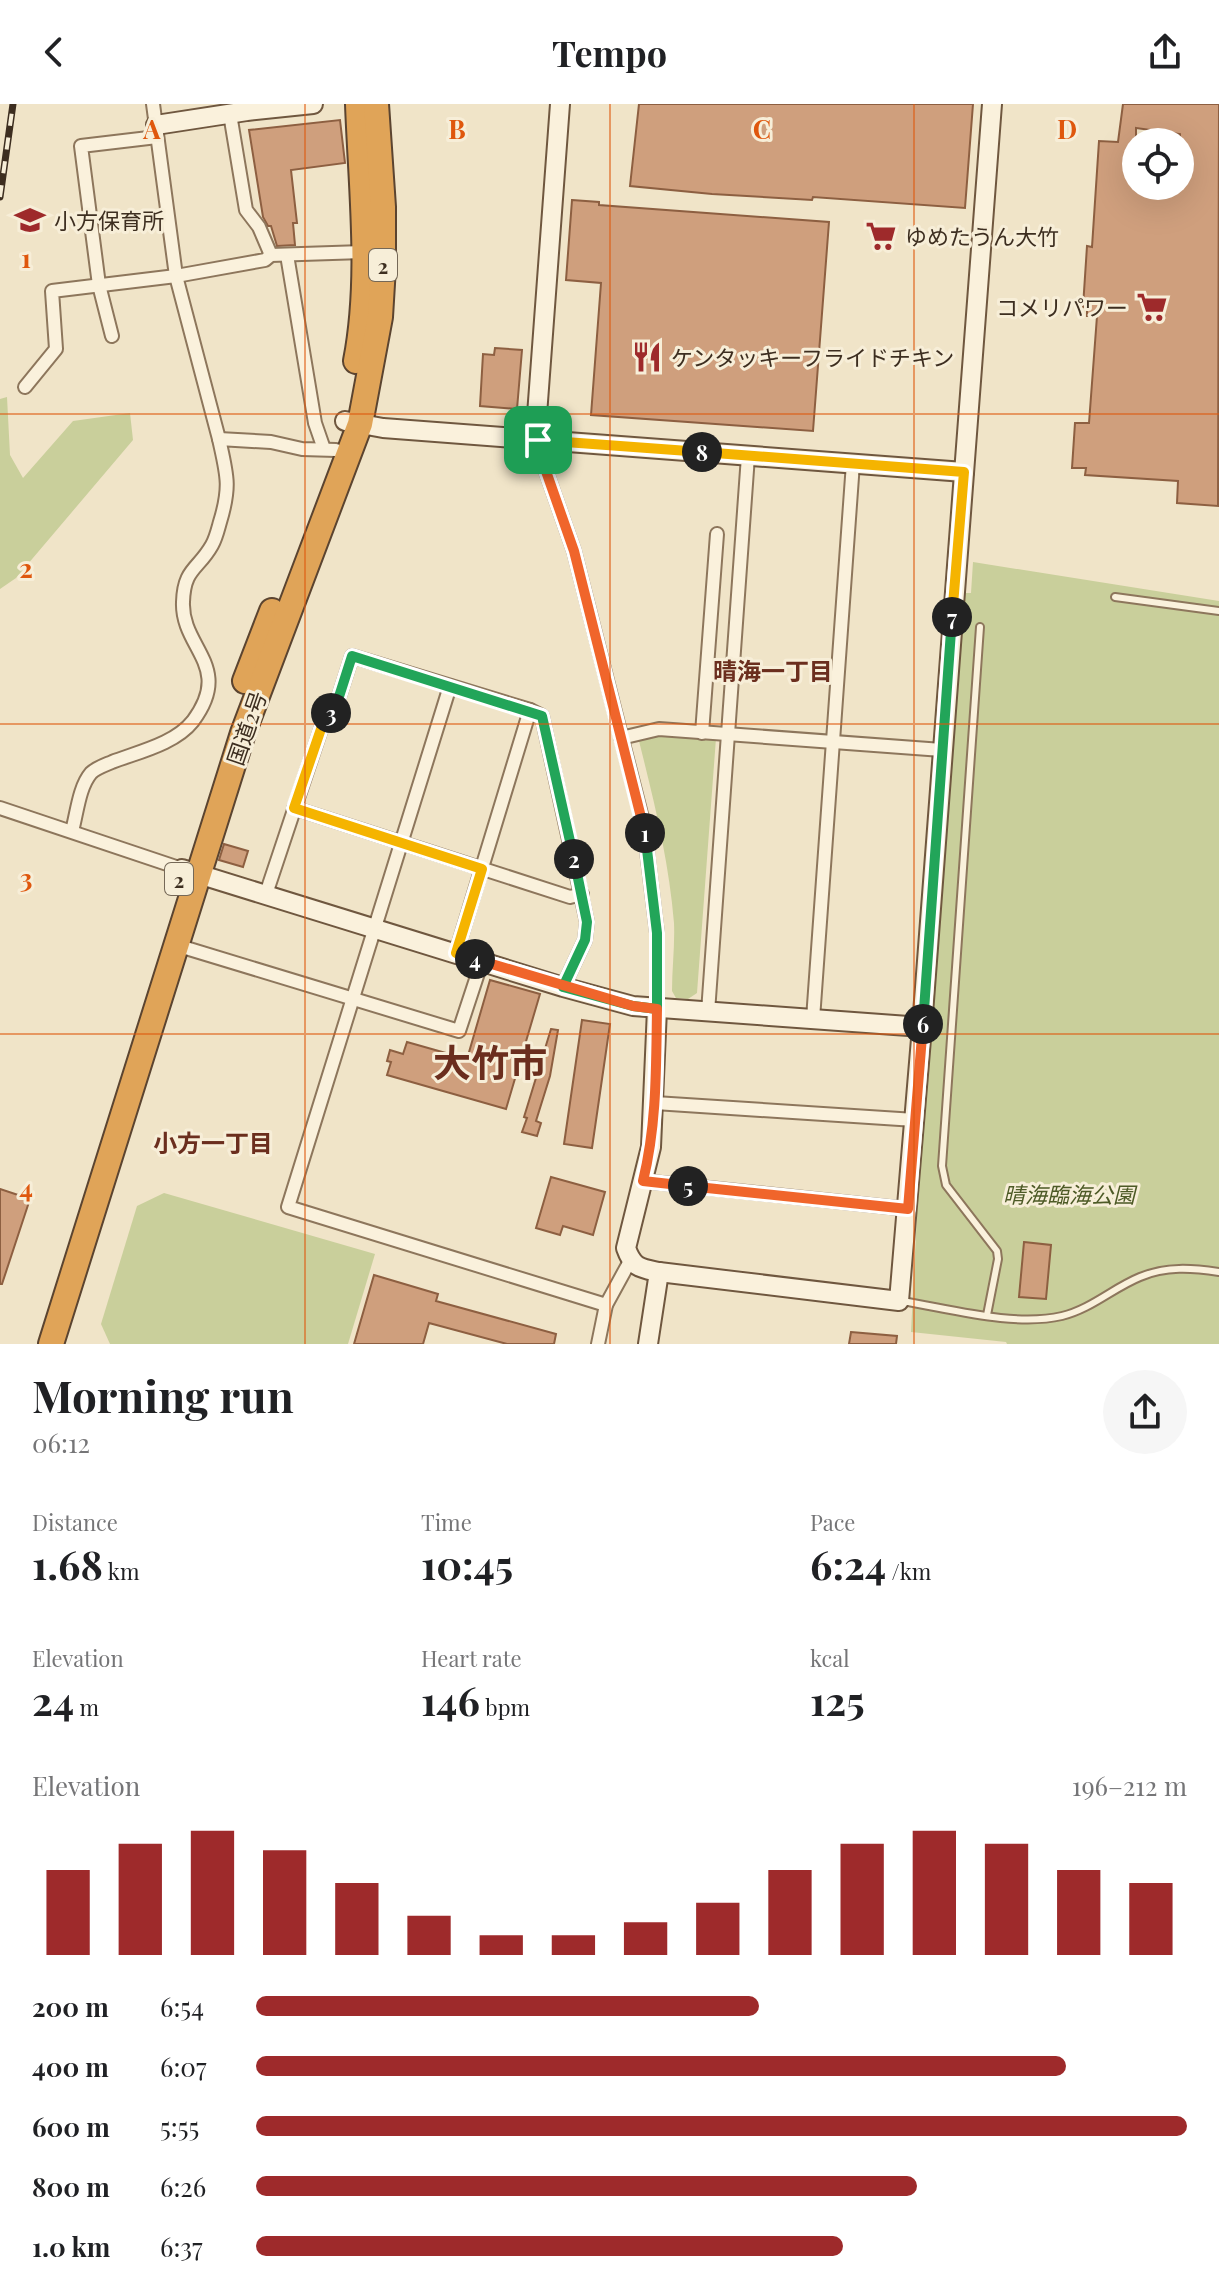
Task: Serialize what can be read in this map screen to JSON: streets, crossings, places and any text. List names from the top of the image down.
{
  "streets": {
    "highway": ["2", "国道2号"]
  },
  "districts": ["晴海一丁目", "大竹市", "小方一丁目"],
  "parks": ["晴海臨海公園"],
  "places": {
    "school or university": ["小方保育所"],
    "supermarket": ["ゆめたうん大竹", "コメリパワー"],
    "restaurant": ["ケンタッキーフライドチキン"]
  },
  "page": {
    "header": "Tempo",
    "pins": [
      "8",
      "7",
      "3",
      "1",
      "2",
      "4",
      "6",
      "5"
    ],
    "heading": ["Morning run", "06:12"],
    "stats": [
      ["Distance", "1.68 km"],
      ["Time", "10:45"],
      ["Pace", "6:24 /km"],
      ["Elevation", "24 m"],
      ["Heart rate", "146 bpm"],
      ["kcal", "125"]
    ],
    "chart": ["Elevation", "196–212 m"],
    "list": [
      {
        "name": "200 m",
        "note": "6:54"
      },
      {
        "name": "400 m",
        "note": "6:07"
      },
      {
        "name": "600 m",
        "note": "5:55"
      },
      {
        "name": "800 m",
        "note": "6:26"
      },
      {
        "name": "1.0 km",
        "note": "6:37"
      }
    ]
  },
  "grid": {
    "columns": [
      "A",
      "B",
      "C",
      "D"
    ],
    "rows": [
      "1",
      "2",
      "3",
      "4"
    ]
  }
}
